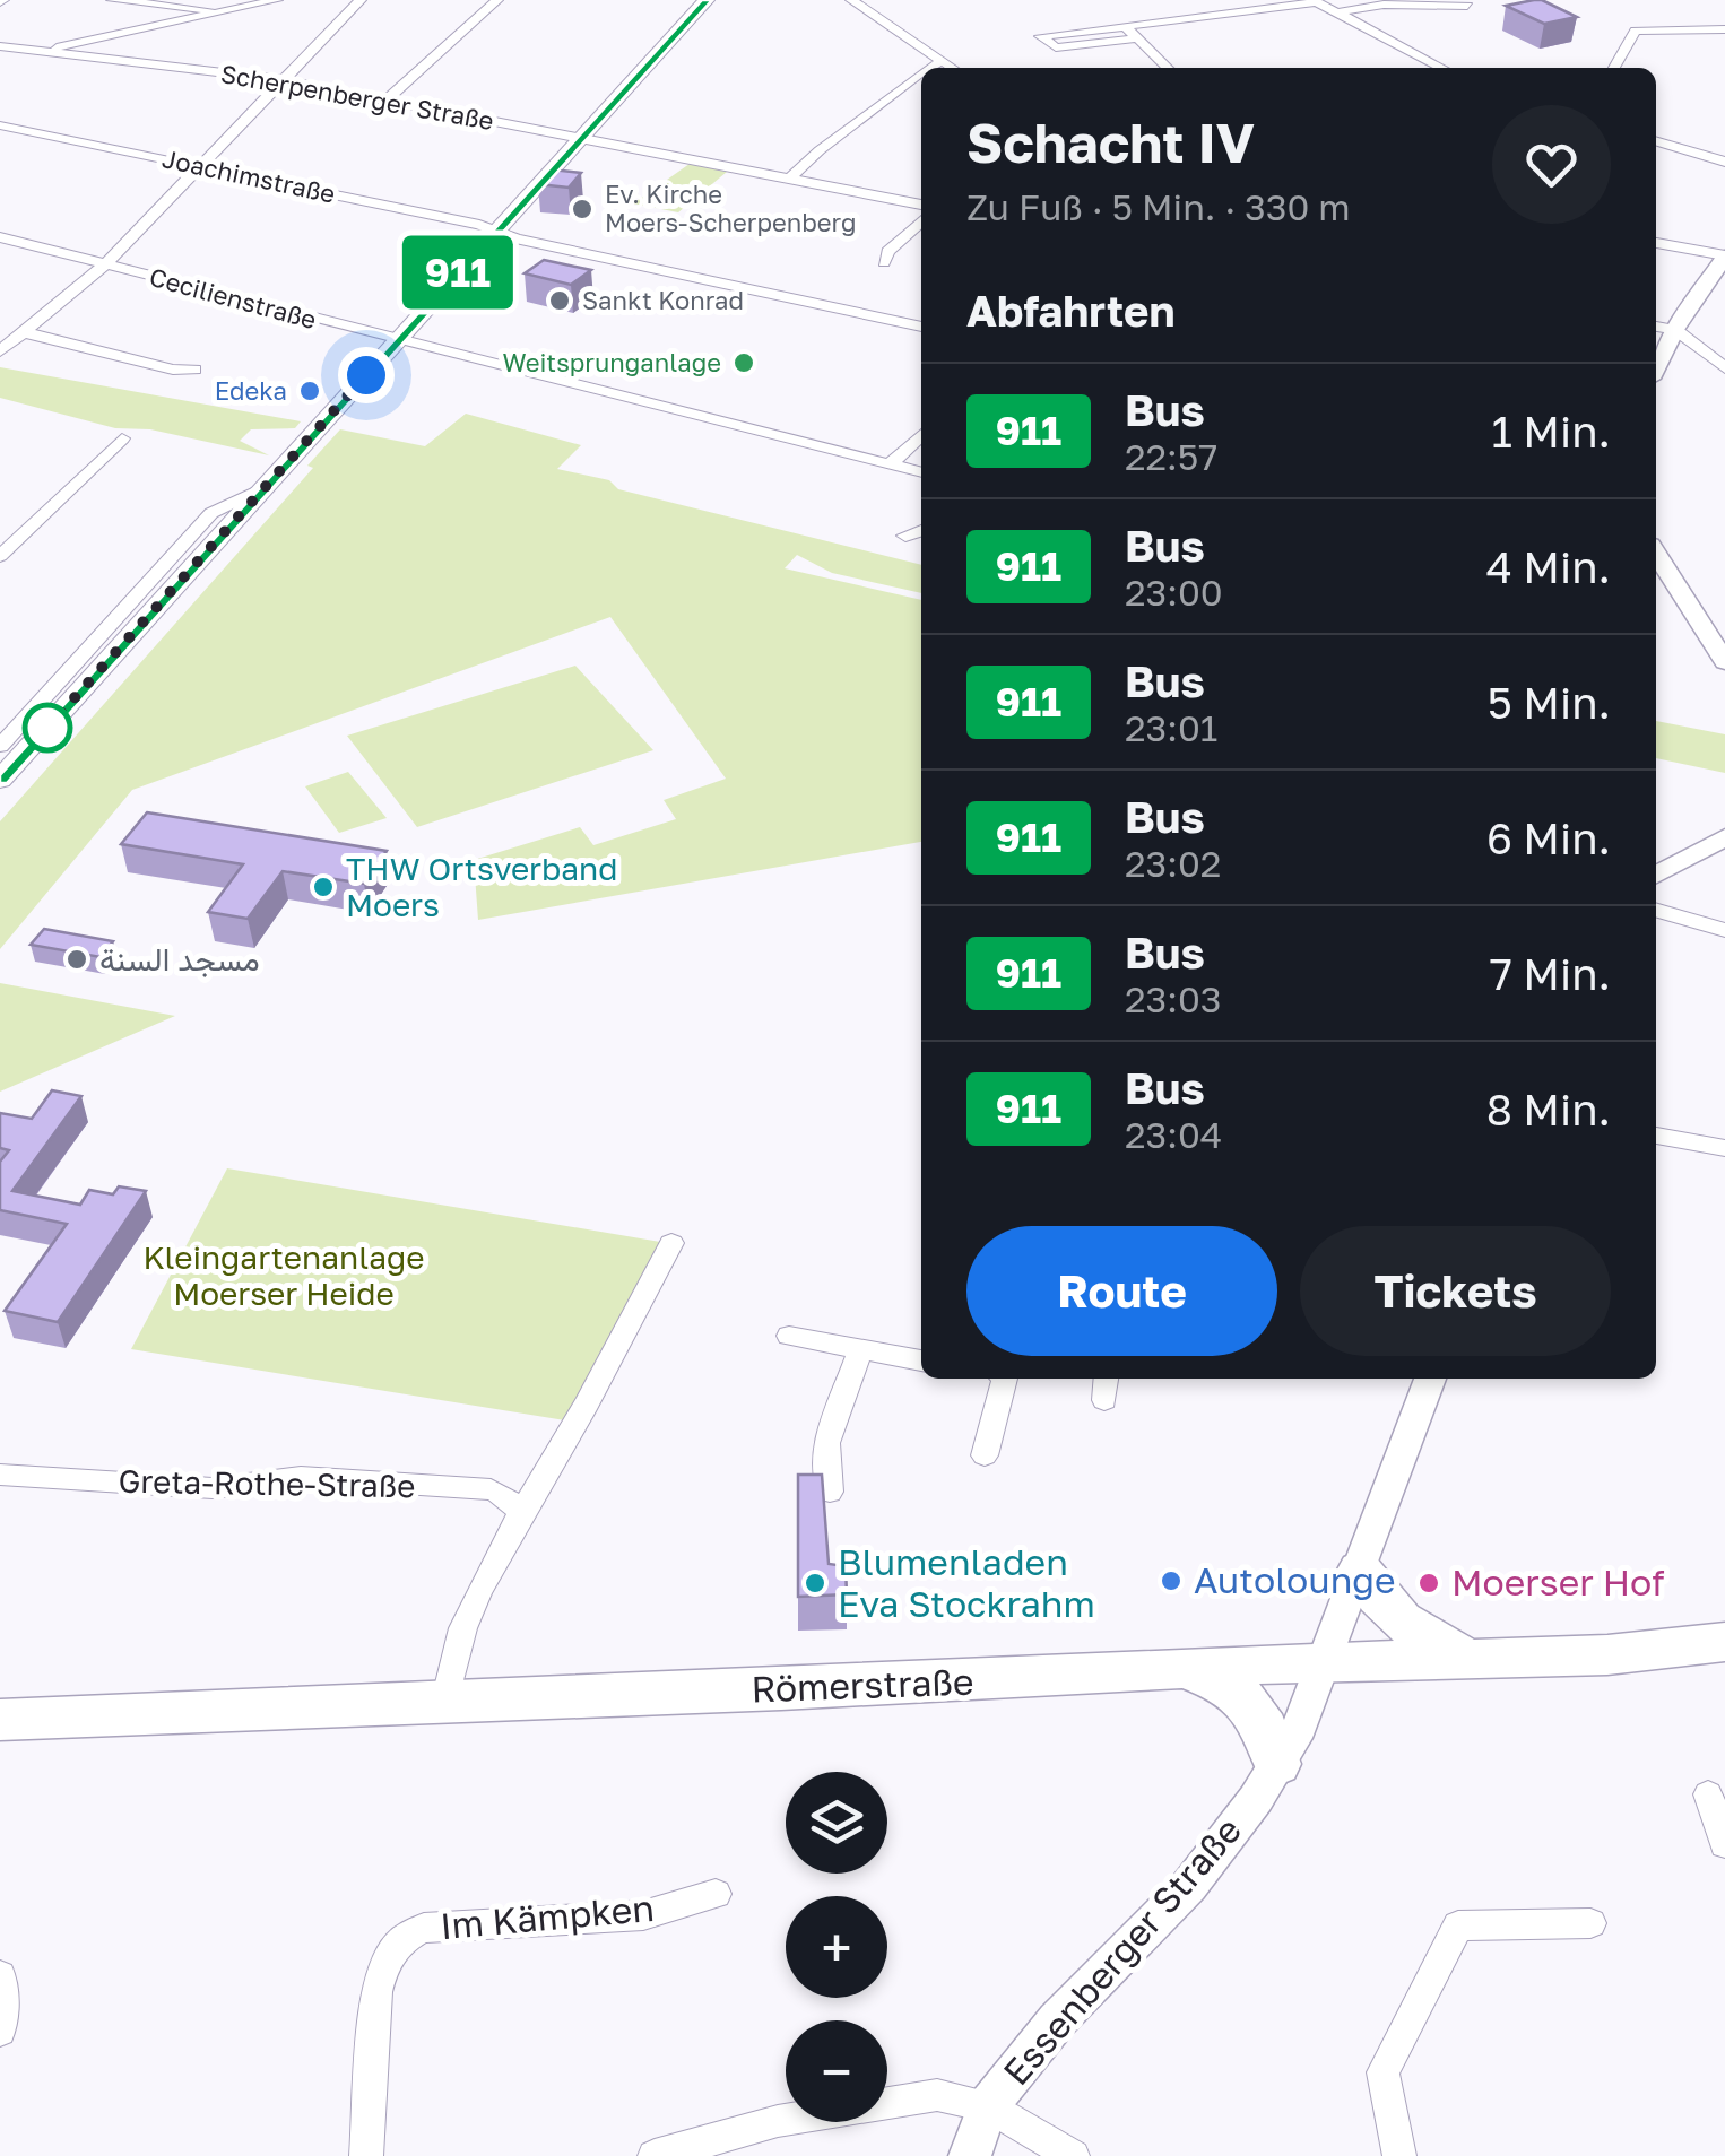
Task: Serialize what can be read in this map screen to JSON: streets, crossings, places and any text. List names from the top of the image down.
{
  "streets": {
    "main road": ["Römerstraße"],
    "street": [
      "Scherpenberger Straße",
      "Joachimstraße",
      "Cecilienstraße",
      "Greta-Rothe-Straße",
      "Im Kämpken",
      "Essenberger Straße"
    ]
  },
  "crossings": [
    ["Römerstraße", "Essenberger Straße"]
  ],
  "parks": ["Kleingartenanlage Moerser Heide"],
  "places": [
    "Ev. Kirche Moers-Scherpenberg",
    "Sankt Konrad",
    "Weitsprunganlage",
    "Edeka",
    "THW Ortsverband Moers",
    "مسجد السنة",
    "Autolounge",
    "Blumenladen Eva Stockrahm",
    "Moerser Hof"
  ],
  "lines": ["bus line 911"],
  "page": {
    "on_map": "911",
    "heading": [
      ["Schacht IV", "Zu Fuß · 5 Min. · 330 m"],
      "Abfahrten"
    ],
    "list": [
      {
        "mark": "911",
        "name": "Bus",
        "note": "22:57",
        "value": "1 Min."
      },
      {
        "mark": "911",
        "name": "Bus",
        "note": "23:00",
        "value": "4 Min."
      },
      {
        "mark": "911",
        "name": "Bus",
        "note": "23:01",
        "value": "5 Min."
      },
      {
        "mark": "911",
        "name": "Bus",
        "note": "23:02",
        "value": "6 Min."
      },
      {
        "mark": "911",
        "name": "Bus",
        "note": "23:03",
        "value": "7 Min."
      },
      {
        "mark": "911",
        "name": "Bus",
        "note": "23:04",
        "value": "8 Min."
      }
    ],
    "buttons": ["Route", "Tickets"],
    "map_buttons": ["+", "−"]
  }
}
